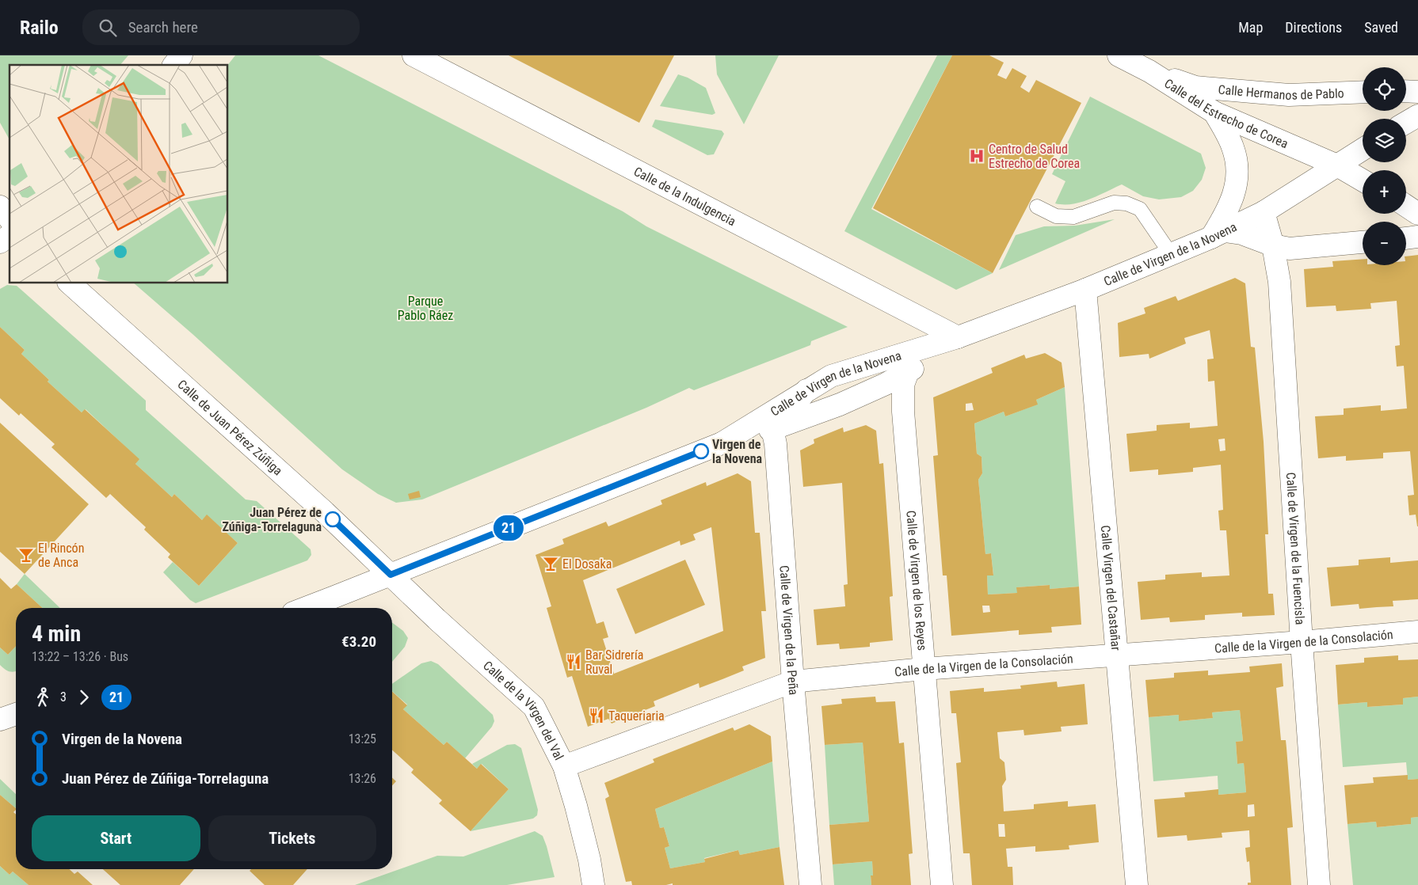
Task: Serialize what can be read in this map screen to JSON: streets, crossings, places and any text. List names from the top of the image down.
{
  "streets": {
    "street": [
      "Calle Hermanos de Pablo",
      "Calle del Estrecho de Corea",
      "Calle de la Indulgencia",
      "Calle de Virgen de la Novena",
      "Calle de Juan Pérez Zúñiga",
      "Calle de Virgen de la Fuencisla",
      "Calle de Virgen de los Reyes",
      "Calle Virgen del Castañar",
      "Calle de Virgen de la Peña",
      "Calle de la Virgen de la Consolación",
      "Calle de la Virgen del Val"
    ]
  },
  "crossings": [
    ["Calle Hermanos de Pablo", "Calle del Estrecho de Corea"],
    ["Calle del Estrecho de Corea", "Calle de Virgen de la Novena"],
    ["Calle de la Indulgencia", "Calle de Virgen de la Novena"],
    ["Calle de Virgen de la Novena", "Calle de Juan Pérez Zúñiga"],
    ["Calle de Virgen de la Novena", "Calle de Virgen de la Fuencisla"],
    ["Calle de Virgen de la Novena", "Calle de Virgen de los Reyes"],
    ["Calle de Virgen de la Novena", "Calle Virgen del Castañar"],
    ["Calle de Virgen de la Novena", "Calle de Virgen de la Peña"],
    ["Calle de Virgen de la Novena", "Calle de la Virgen del Val"],
    ["Calle de Juan Pérez Zúñiga", "Calle de la Virgen del Val"],
    ["Calle de Virgen de la Fuencisla", "Calle de la Virgen de la Consolación"],
    ["Calle de Virgen de los Reyes", "Calle de la Virgen de la Consolación"],
    ["Calle Virgen del Castañar", "Calle de la Virgen de la Consolación"],
    ["Calle de Virgen de la Peña", "Calle de la Virgen de la Consolación"],
    ["Calle de la Virgen de la Consolación", "Calle de la Virgen del Val"]
  ],
  "parks": ["Parque Pablo Ráez"],
  "places": {
    "hospital": ["Centro de Salud Estrecho de Corea"],
    "other": ["Virgen de la Novena", "Juan Pérez de Zúñiga-Torrelaguna"],
    "bar": ["El Rincón de Anca", "El Dosaka"],
    "restaurant": ["Bar Sidrería Ruval", "Taqueriaria"]
  },
  "lines": ["bus line 21"],
  "page": {
    "header": "Railo",
    "search": "Search here",
    "nav": ["Map", "Directions", "Saved"],
    "on_map": "21",
    "map_buttons": ["+", "−"],
    "heading": ["4 min", "13:22 – 13:26 · Bus", "€3.20"],
    "legs": ["3", "21"],
    "list": [
      {
        "name": "Virgen de la Novena",
        "value": "13:25"
      },
      {
        "name": "Juan Pérez de Zúñiga-Torrelaguna",
        "value": "13:26"
      }
    ],
    "buttons": ["Start", "Tickets"]
  }
}
